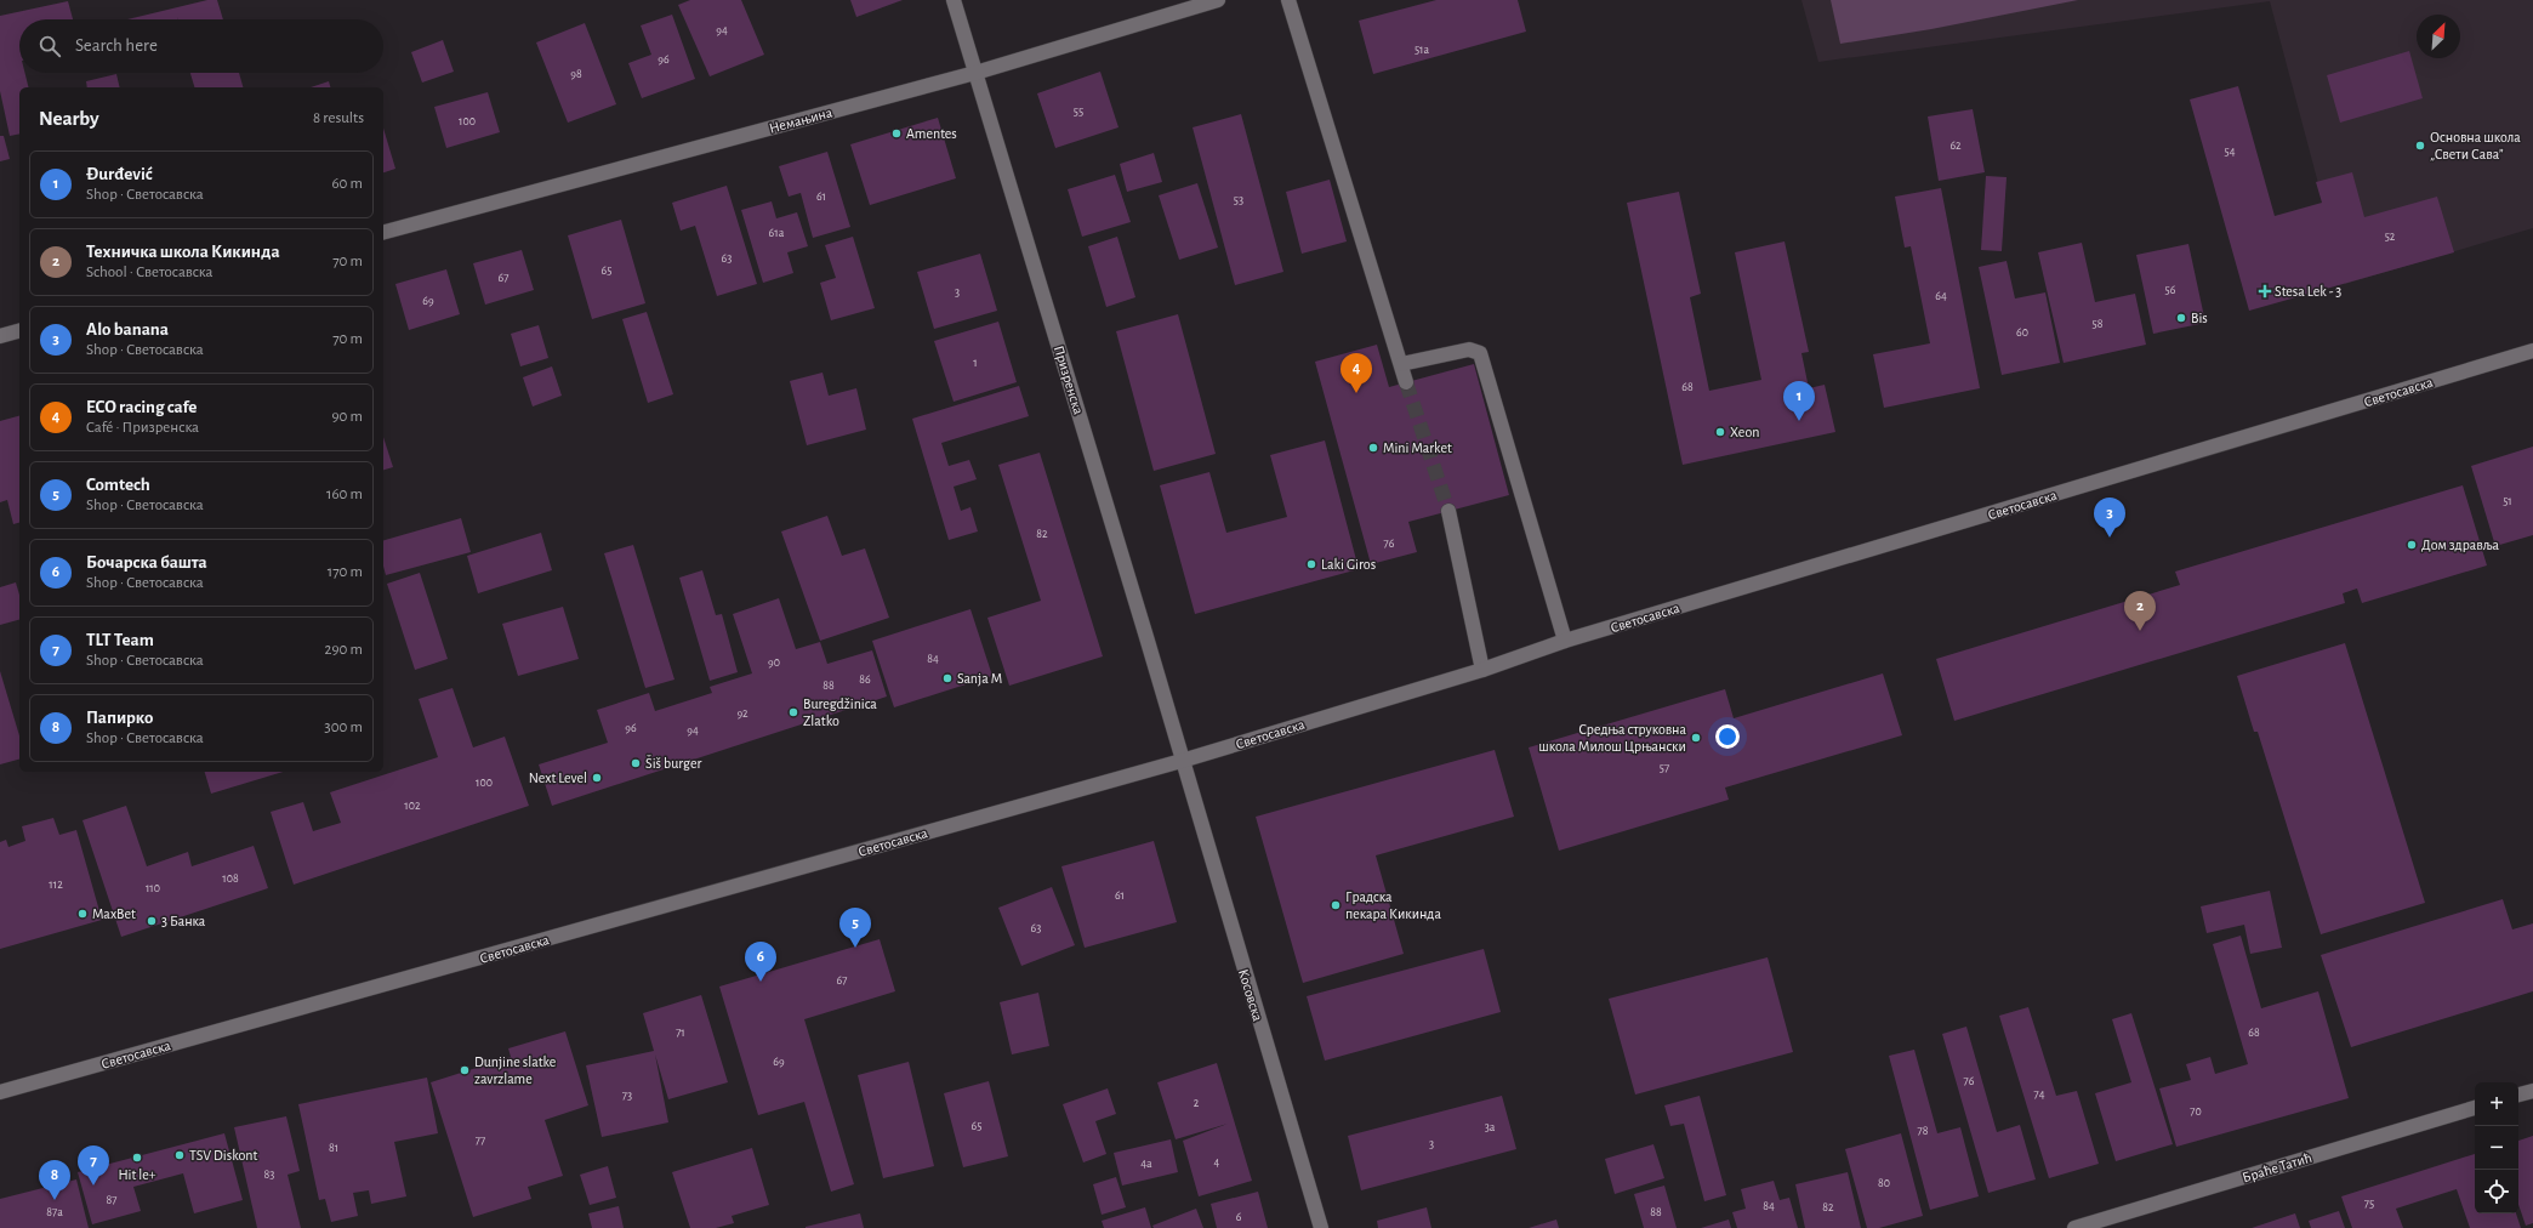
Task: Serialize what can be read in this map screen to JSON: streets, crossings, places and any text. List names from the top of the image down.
{
  "streets": {
    "street": [
      "Немањина",
      "Призренска",
      "Светосавска",
      "Косовска",
      "Браће Татић"
    ]
  },
  "crossings": [
    ["Немањина", "Призренска"],
    ["Призренска", "Светосавска"],
    ["Призренска", "Косовска"],
    ["Светосавска", "Косовска"]
  ],
  "places": {
    "other": [
      "Amentes",
      "Основна школа „Свети Сава”",
      "Bis",
      "Xeon",
      "Mini Market",
      "Дом здравља",
      "Laki Giros",
      "Sanja M",
      "Buregdžinica Zlatko",
      "Средња струковна школа Милош Црњански",
      "Šiš burger",
      "Next Level",
      "Градска пекара Кикинда",
      "MaxBet",
      "3 Банка",
      "Dunjine slatke zavrzlame",
      "TSV Diskont",
      "Hit le+"
    ],
    "health": ["Stesa Lek - 3"]
  },
  "house_numbers": [
    "94",
    "51a",
    "96",
    "98",
    "55",
    "100",
    "62",
    "54",
    "61",
    "53",
    "61a",
    "52",
    "63",
    "65",
    "67",
    "56",
    "3",
    "64",
    "69",
    "58",
    "60",
    "1",
    "68",
    "51",
    "82",
    "76",
    "84",
    "90",
    "86",
    "88",
    "92",
    "96",
    "94",
    "57",
    "100",
    "102",
    "108",
    "112",
    "110",
    "61",
    "63",
    "67",
    "71",
    "68",
    "69",
    "76",
    "74",
    "73",
    "2",
    "70",
    "65",
    "3a",
    "78",
    "77",
    "3",
    "81",
    "4",
    "4a",
    "83",
    "80",
    "87",
    "75",
    "84",
    "82",
    "87a",
    "88",
    "6"
  ],
  "north": "top right",
  "page": {
    "search": "Search here",
    "heading": ["Nearby", "8 results"],
    "list": [
      {
        "mark": "1",
        "name": "Đurđević",
        "note": "Shop · Светосавска",
        "value": "60 m"
      },
      {
        "mark": "2",
        "name": "Техничка школа Кикинда",
        "note": "School · Светосавска",
        "value": "70 m"
      },
      {
        "mark": "3",
        "name": "Alo banana",
        "note": "Shop · Светосавска",
        "value": "70 m"
      },
      {
        "mark": "4",
        "name": "ECO racing cafe",
        "note": "Café · Призренска",
        "value": "90 m"
      },
      {
        "mark": "5",
        "name": "Comtech",
        "note": "Shop · Светосавска",
        "value": "160 m"
      },
      {
        "mark": "6",
        "name": "Бочарска башта",
        "note": "Shop · Светосавска",
        "value": "170 m"
      },
      {
        "mark": "7",
        "name": "TLT Team",
        "note": "Shop · Светосавска",
        "value": "290 m"
      },
      {
        "mark": "8",
        "name": "Папирко",
        "note": "Shop · Светосавска",
        "value": "300 m"
      }
    ],
    "pins": [
      "4",
      "1",
      "3",
      "2",
      "5",
      "6",
      "7",
      "8"
    ],
    "map_buttons": ["+", "−"]
  }
}
